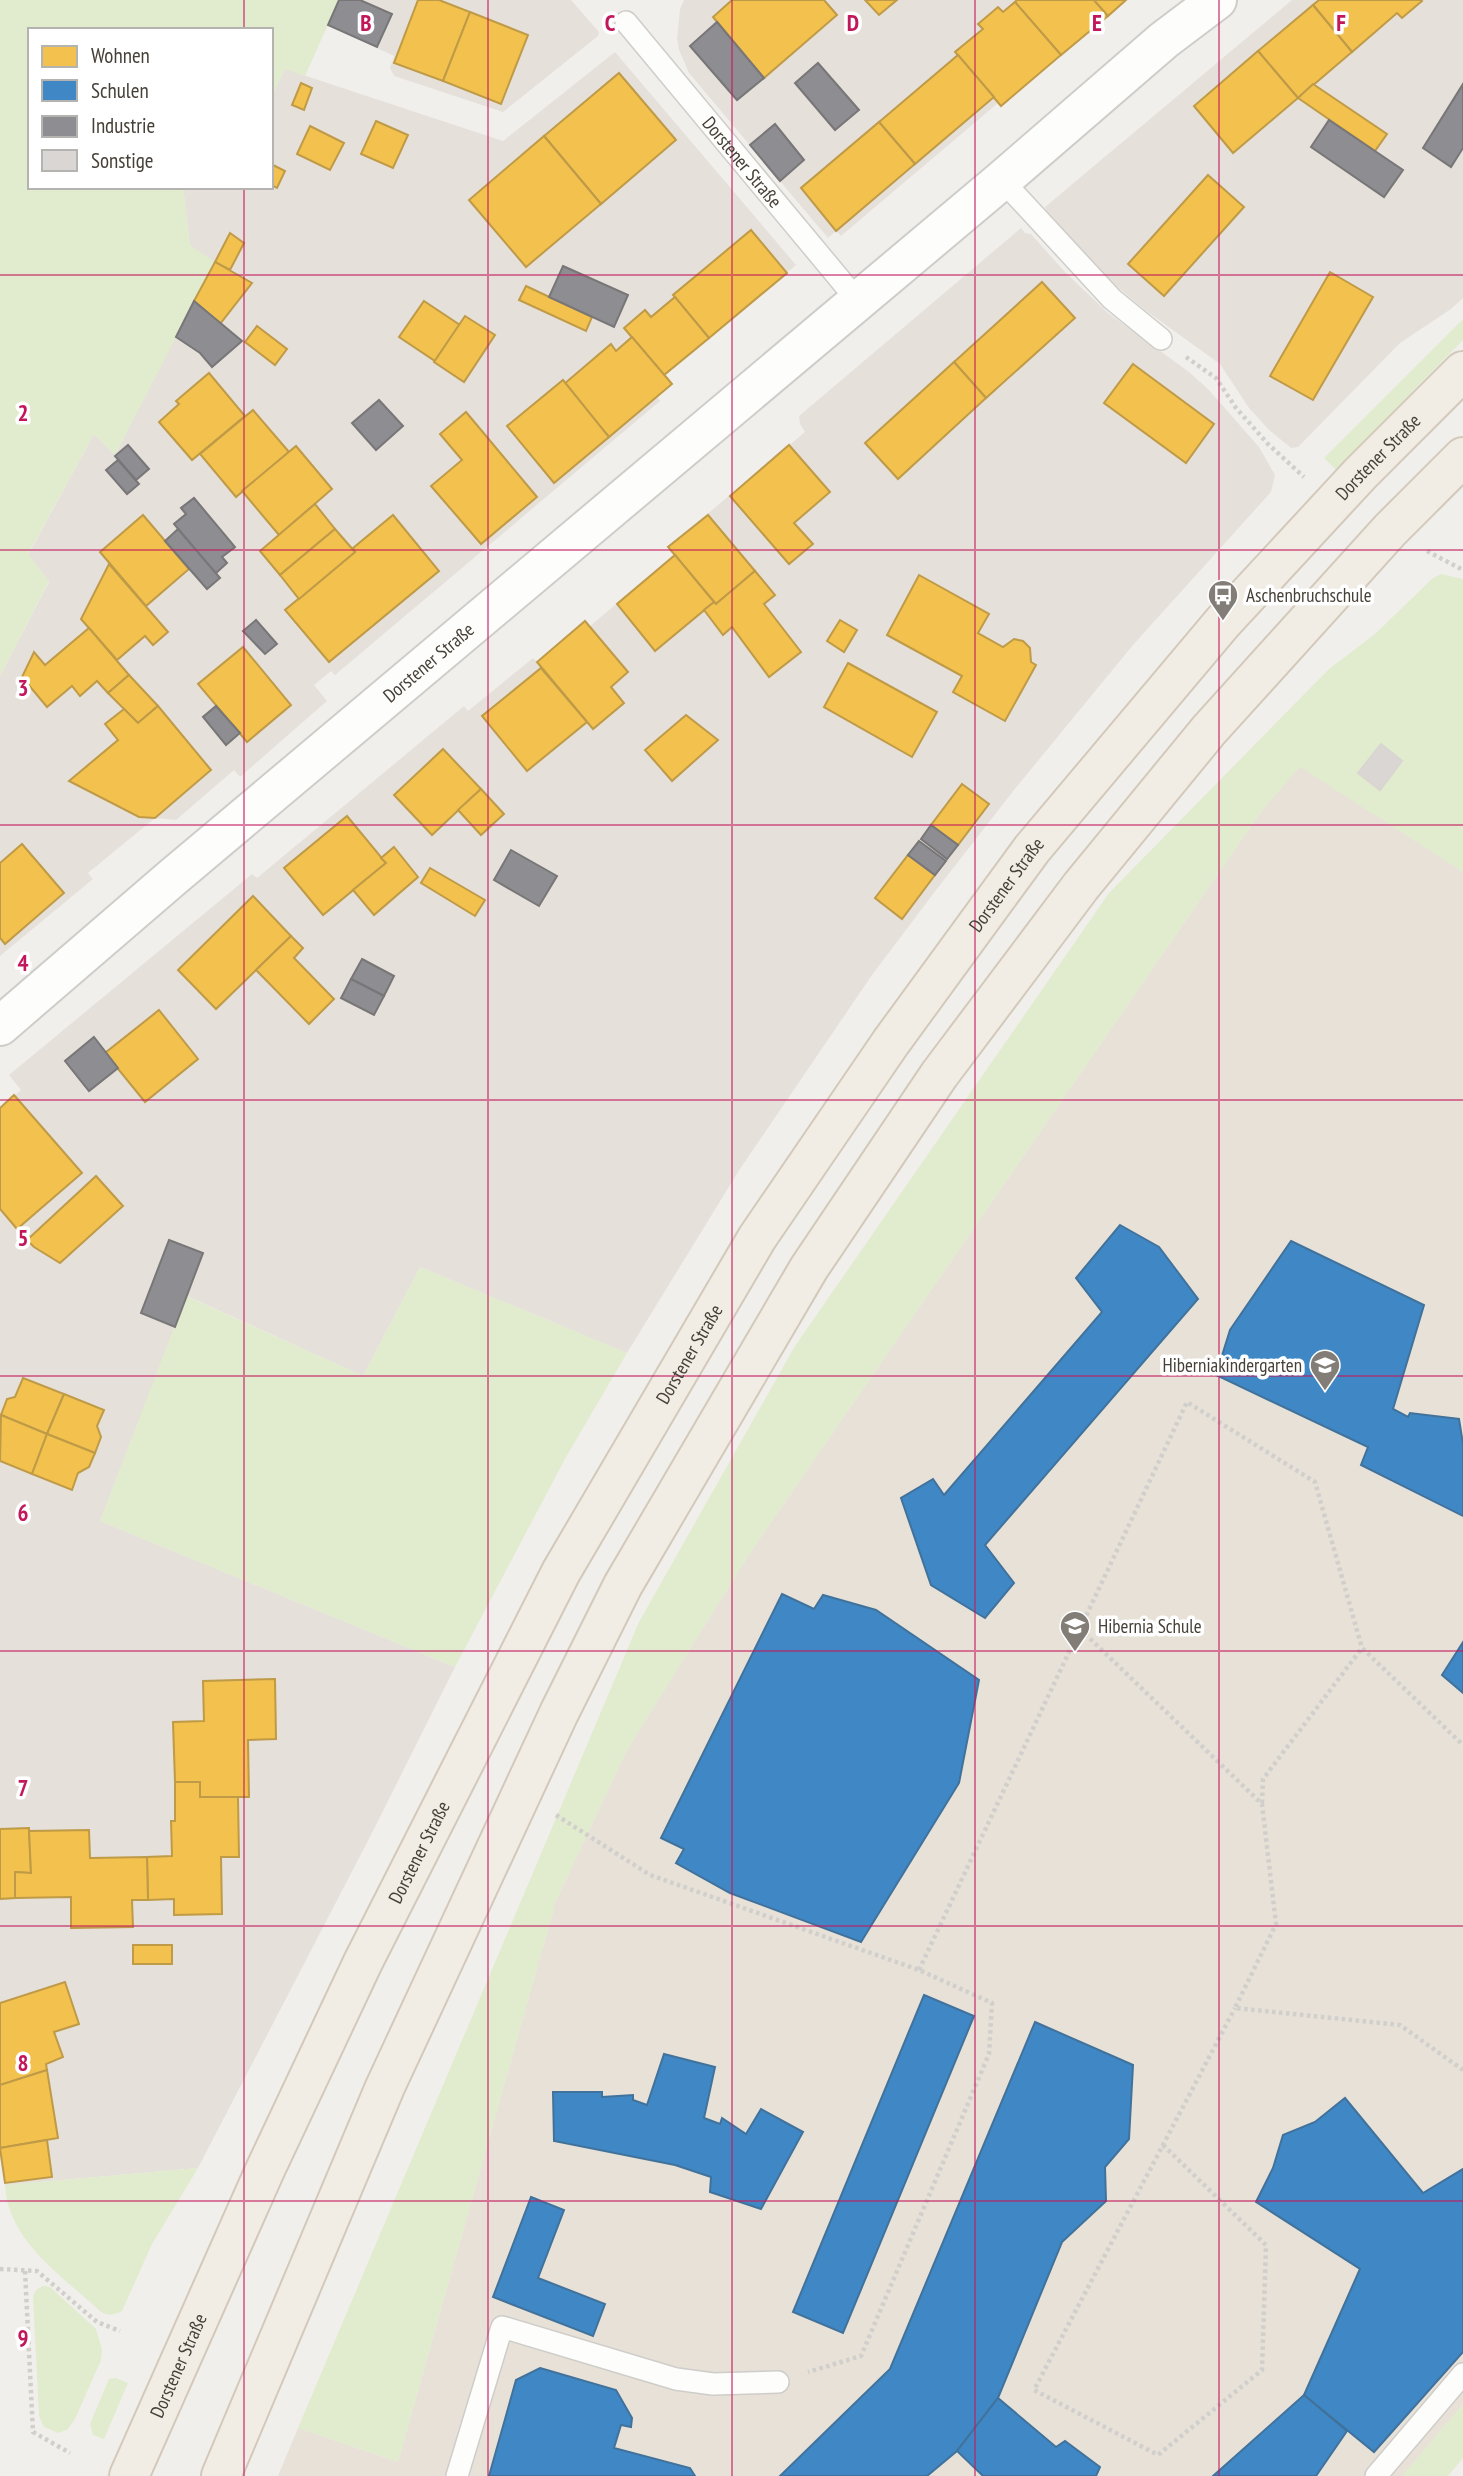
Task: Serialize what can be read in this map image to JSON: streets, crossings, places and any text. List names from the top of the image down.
{
  "streets": {
    "main road": ["Dorstener Straße"]
  },
  "places": {
    "bus stop": ["Aschenbruchschule"],
    "school or university": ["Hiberniakindergarten", "Hibernia Schule"]
  },
  "legend": [
    "Wohnen",
    "Schulen",
    "Industrie",
    "Sonstige"
  ],
  "grid": {
    "columns": [
      "B",
      "C",
      "D",
      "E",
      "F"
    ],
    "rows": [
      "2",
      "3",
      "4",
      "5",
      "6",
      "7",
      "8",
      "9"
    ]
  }
}
